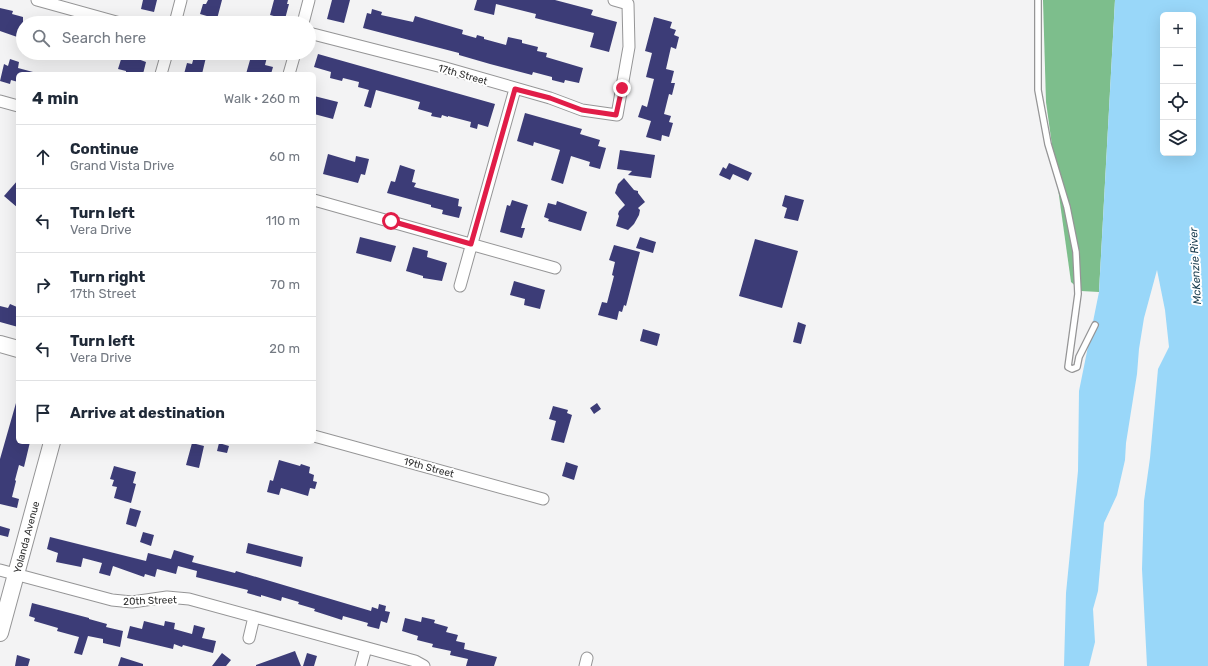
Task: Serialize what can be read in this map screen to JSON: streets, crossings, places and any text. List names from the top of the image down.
{
  "streets": {
    "street": [
      "17th Street",
      "19th Street",
      "Yolanda Avenue",
      "20th Street"
    ]
  },
  "crossings": [
    ["Yolanda Avenue", "20th Street"]
  ],
  "water": ["McKenzie River"],
  "page": {
    "map_buttons": ["+", "−"],
    "search": "Search here",
    "heading": ["4 min", "Walk · 260 m"],
    "list": [
      ["Continue", "Grand Vista Drive", "60 m"],
      ["Turn left", "Vera Drive", "110 m"],
      ["Turn right", "17th Street", "70 m"],
      ["Turn left", "Vera Drive", "20 m"],
      "Arrive at destination"
    ]
  }
}
